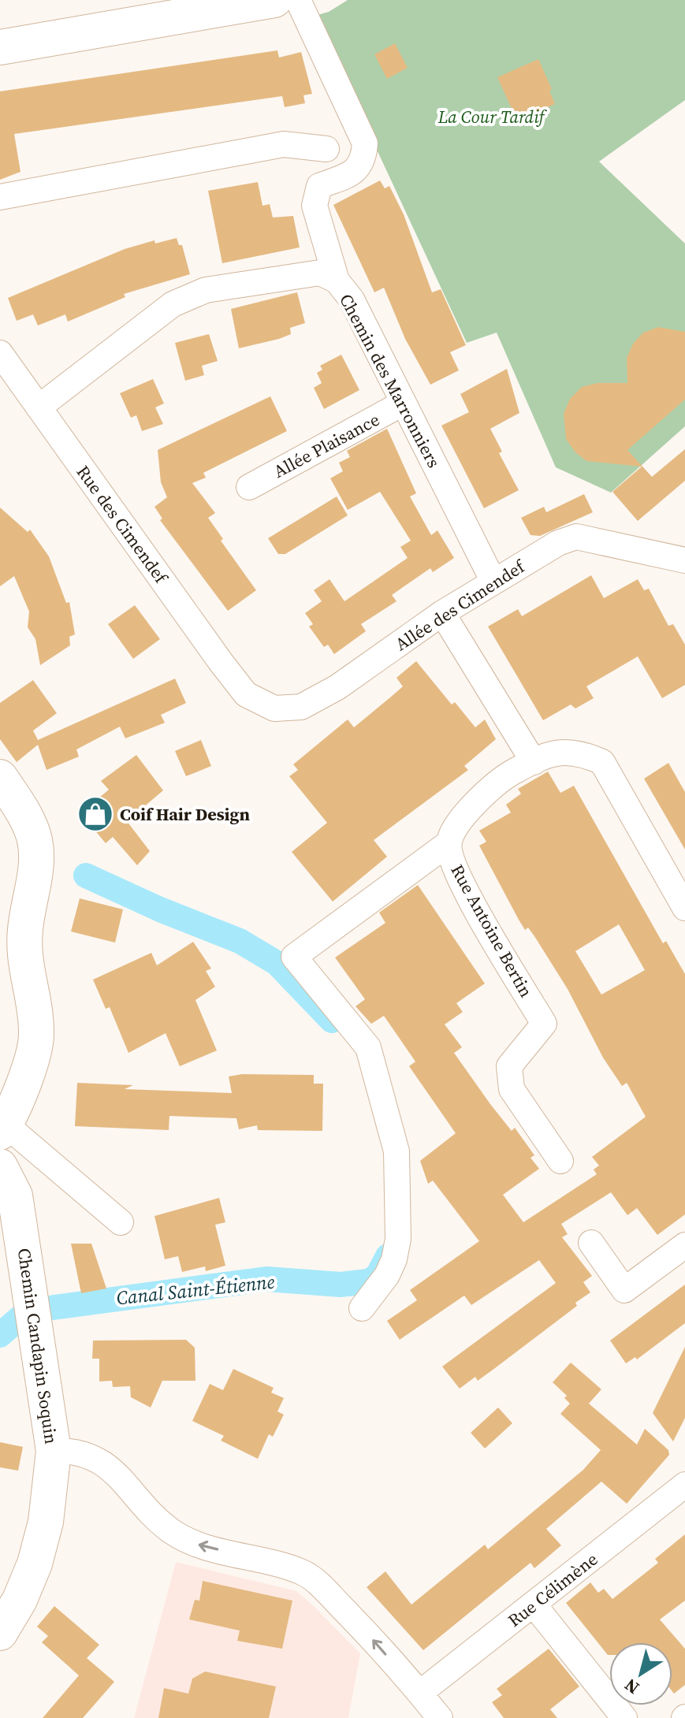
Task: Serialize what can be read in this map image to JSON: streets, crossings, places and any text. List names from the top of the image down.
{
  "streets": {
    "street": [
      "Chemin des Marronniers",
      "Allée Plaisance",
      "Rue des Cimendef",
      "Allée des Cimendef",
      "Rue Antoine Bertin",
      "Chemin Candapin Soquin",
      "Rue Célimène"
    ]
  },
  "crossings": [
    ["Chemin des Marronniers", "Allée Plaisance"],
    ["Chemin des Marronniers", "Rue des Cimendef"],
    ["Chemin des Marronniers", "Allée des Cimendef"],
    ["Rue des Cimendef", "Allée des Cimendef"]
  ],
  "water": ["Canal Saint-Étienne"],
  "parks": ["La Cour Tardif"],
  "places": {
    "shop": ["Coif Hair Design"]
  },
  "north": "bottom left"
}
